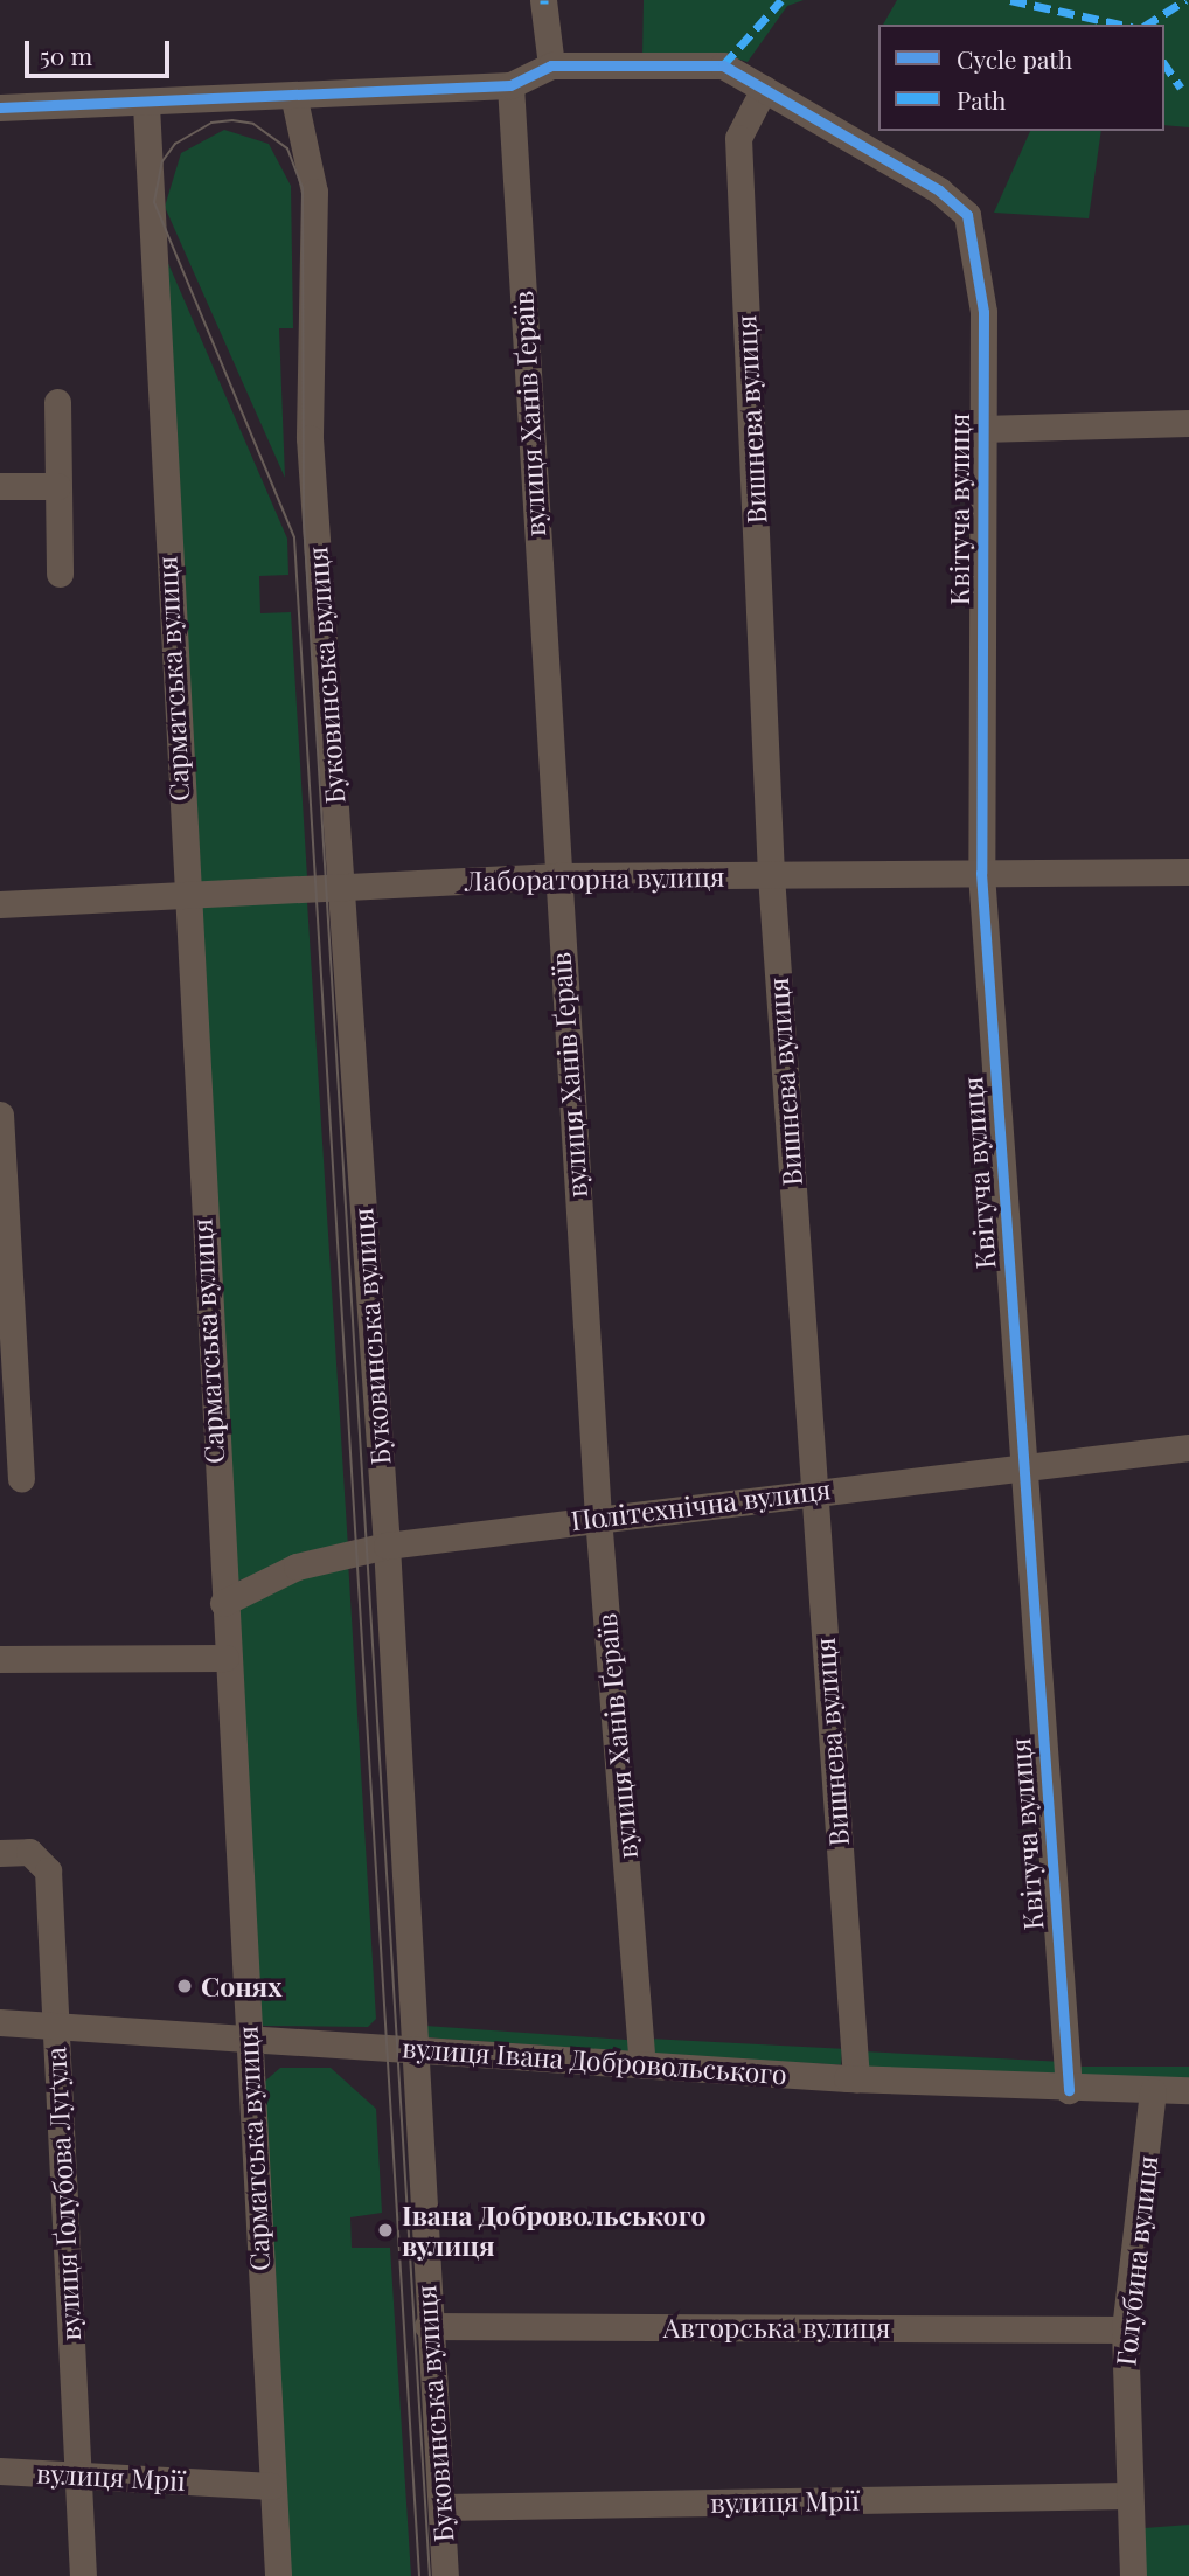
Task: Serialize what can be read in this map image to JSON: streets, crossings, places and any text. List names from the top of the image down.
{
  "streets": {
    "street": [
      "вулиця Ханів Ґераїв",
      "Вишнева вулиця",
      "Квітуча вулиця",
      "Буковинська вулиця",
      "Сарматська вулиця",
      "Лабораторна вулиця",
      "Політехнічна вулиця",
      "вулиця Івана Добровольського",
      "вулиця Ґолубова Луґула",
      "Голубина вулиця",
      "Авторська вулиця",
      "вулиця Мрії"
    ]
  },
  "crossings": [
    ["вулиця Ханів Ґераїв", "Лабораторна вулиця"],
    ["вулиця Ханів Ґераїв", "Політехнічна вулиця"],
    ["вулиця Ханів Ґераїв", "вулиця Івана Добровольського"],
    ["Вишнева вулиця", "Квітуча вулиця"],
    ["Вишнева вулиця", "Лабораторна вулиця"],
    ["Вишнева вулиця", "Політехнічна вулиця"],
    ["Вишнева вулиця", "вулиця Івана Добровольського"],
    ["Квітуча вулиця", "Лабораторна вулиця"],
    ["Квітуча вулиця", "Політехнічна вулиця"],
    ["Квітуча вулиця", "вулиця Івана Добровольського"],
    ["Буковинська вулиця", "Лабораторна вулиця"],
    ["Буковинська вулиця", "Політехнічна вулиця"],
    ["Буковинська вулиця", "вулиця Івана Добровольського"],
    ["Буковинська вулиця", "Авторська вулиця"],
    ["Буковинська вулиця", "вулиця Мрії"],
    ["Сарматська вулиця", "Лабораторна вулиця"],
    ["Сарматська вулиця", "Політехнічна вулиця"],
    ["Сарматська вулиця", "вулиця Івана Добровольського"],
    ["Сарматська вулиця", "вулиця Мрії"],
    ["вулиця Івана Добровольського", "вулиця Ґолубова Луґула"],
    ["вулиця Івана Добровольського", "Голубина вулиця"],
    ["вулиця Ґолубова Луґула", "вулиця Мрії"],
    ["Голубина вулиця", "Авторська вулиця"],
    ["Голубина вулиця", "вулиця Мрії"]
  ],
  "places": ["Сонях", "Івана Добровольського вулиця"],
  "legend": ["Cycle path", "Path"],
  "scale_bar": "50 m"
}
